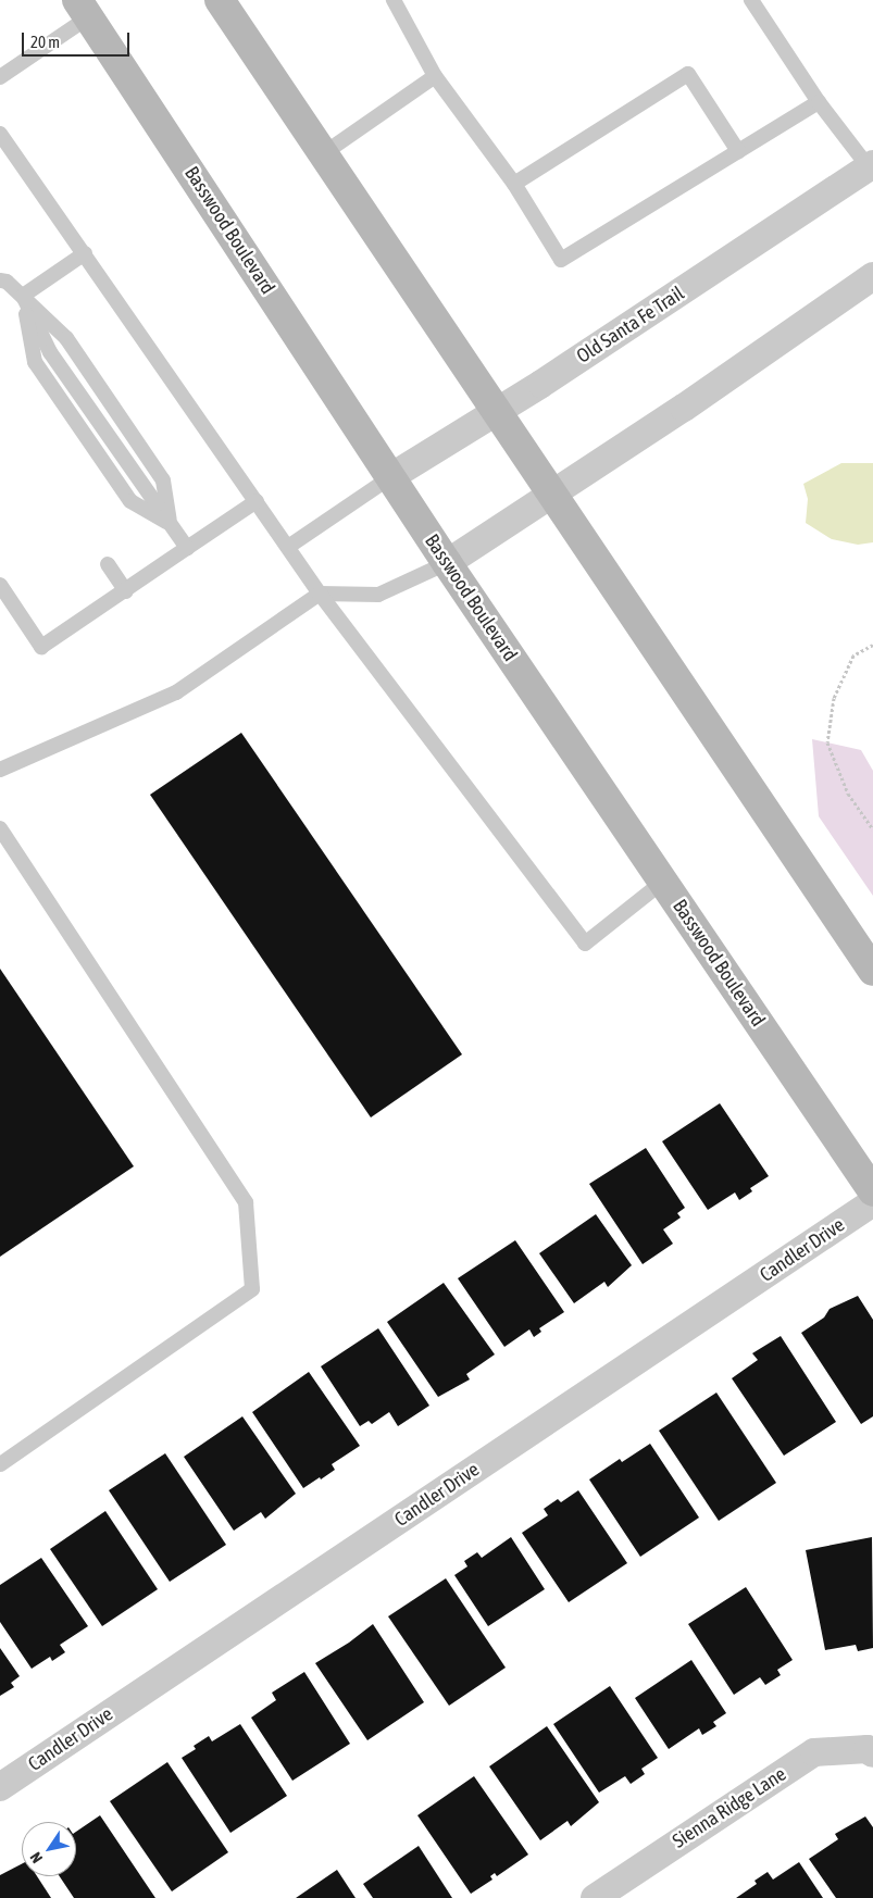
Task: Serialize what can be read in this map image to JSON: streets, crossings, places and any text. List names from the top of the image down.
{
  "streets": {
    "main road": ["Basswood Boulevard"],
    "street": ["Old Santa Fe Trail", "Candler Drive", "Sienna Ridge Lane"]
  },
  "crossings": [
    ["Basswood Boulevard", "Old Santa Fe Trail"]
  ],
  "scale_bar": "20 m",
  "north": "bottom left"
}
